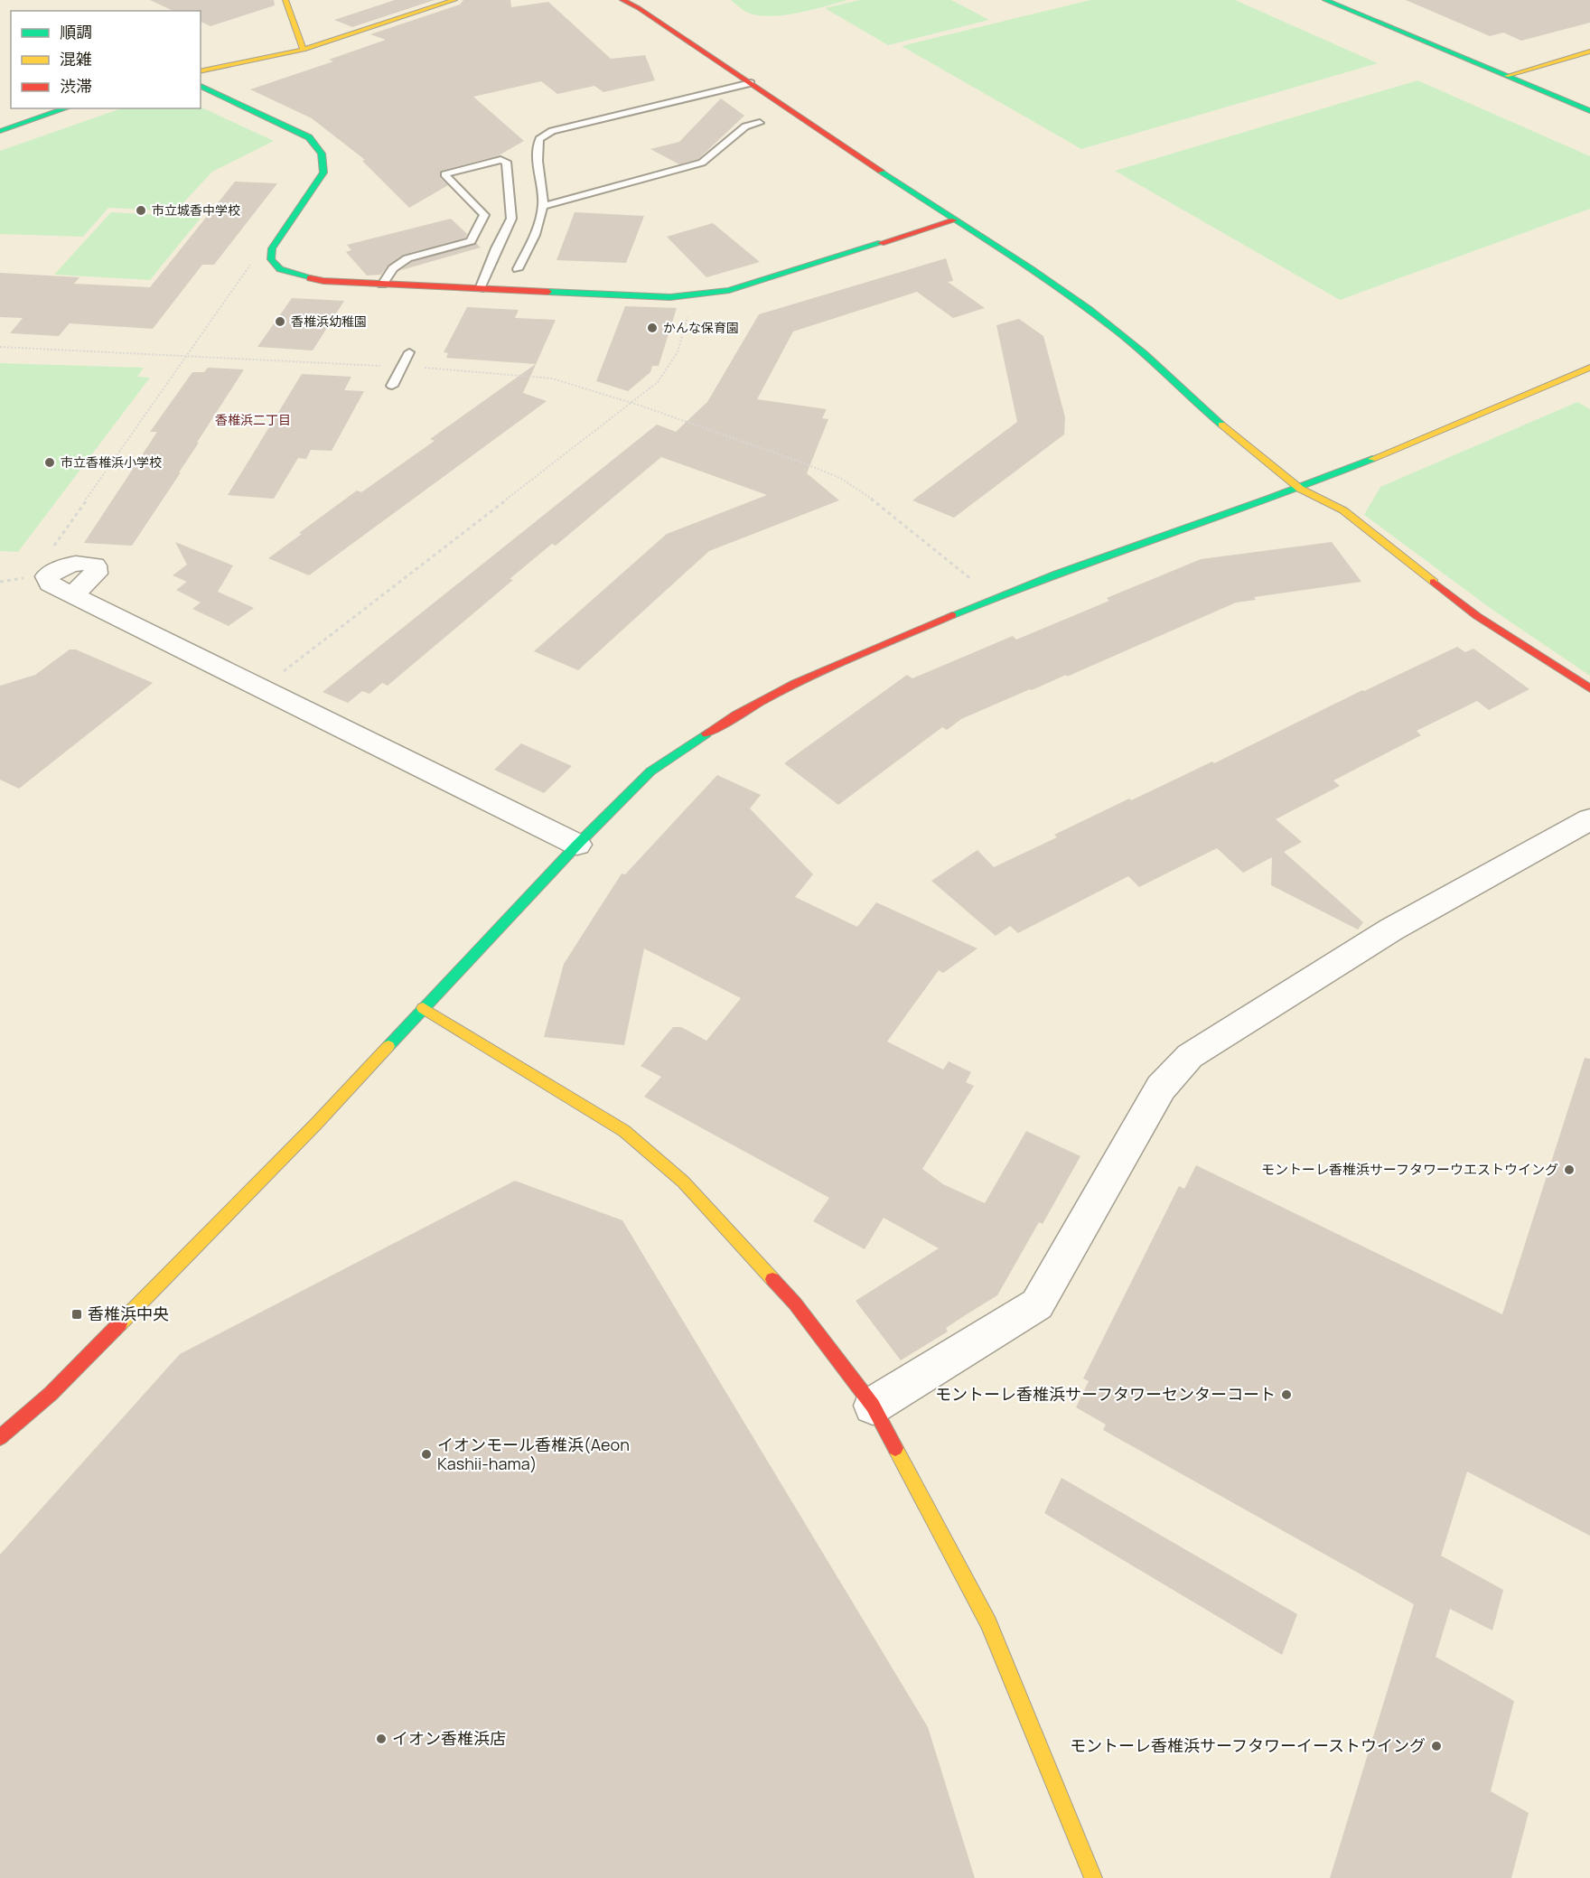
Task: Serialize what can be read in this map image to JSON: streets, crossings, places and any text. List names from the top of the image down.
{
  "districts": ["香椎浜二丁目"],
  "places": {
    "other": [
      "市立城香中学校",
      "香椎浜幼稚園",
      "かんな保育園",
      "市立香椎浜小学校",
      "モントーレ香椎浜サーフタワーウエストウイング",
      "モントーレ香椎浜サーフタワーセンターコート",
      "イオンモール香椎浜(Aeon Kashii-hama)",
      "イオン香椎浜店",
      "モントーレ香椎浜サーフタワーイーストウイング"
    ],
    "transit": ["香椎浜中央"]
  },
  "legend": ["順調", "混雑", "渋滞"]
}
